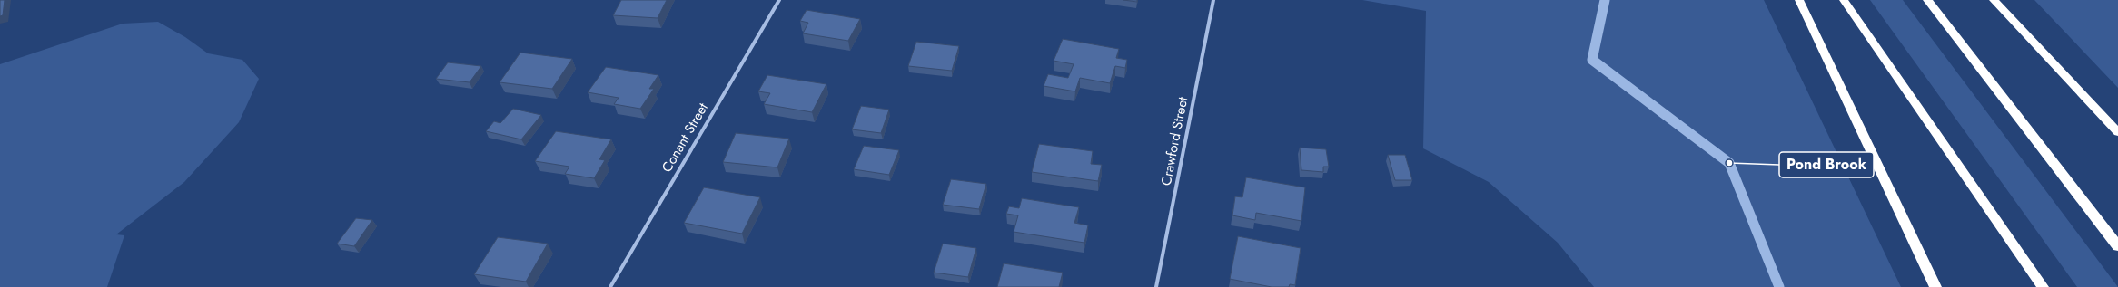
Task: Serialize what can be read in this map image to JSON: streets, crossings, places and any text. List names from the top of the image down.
{
  "streets": {
    "street": ["Conant Street", "Crawford Street"]
  },
  "places": ["Pond Brook"]
}
